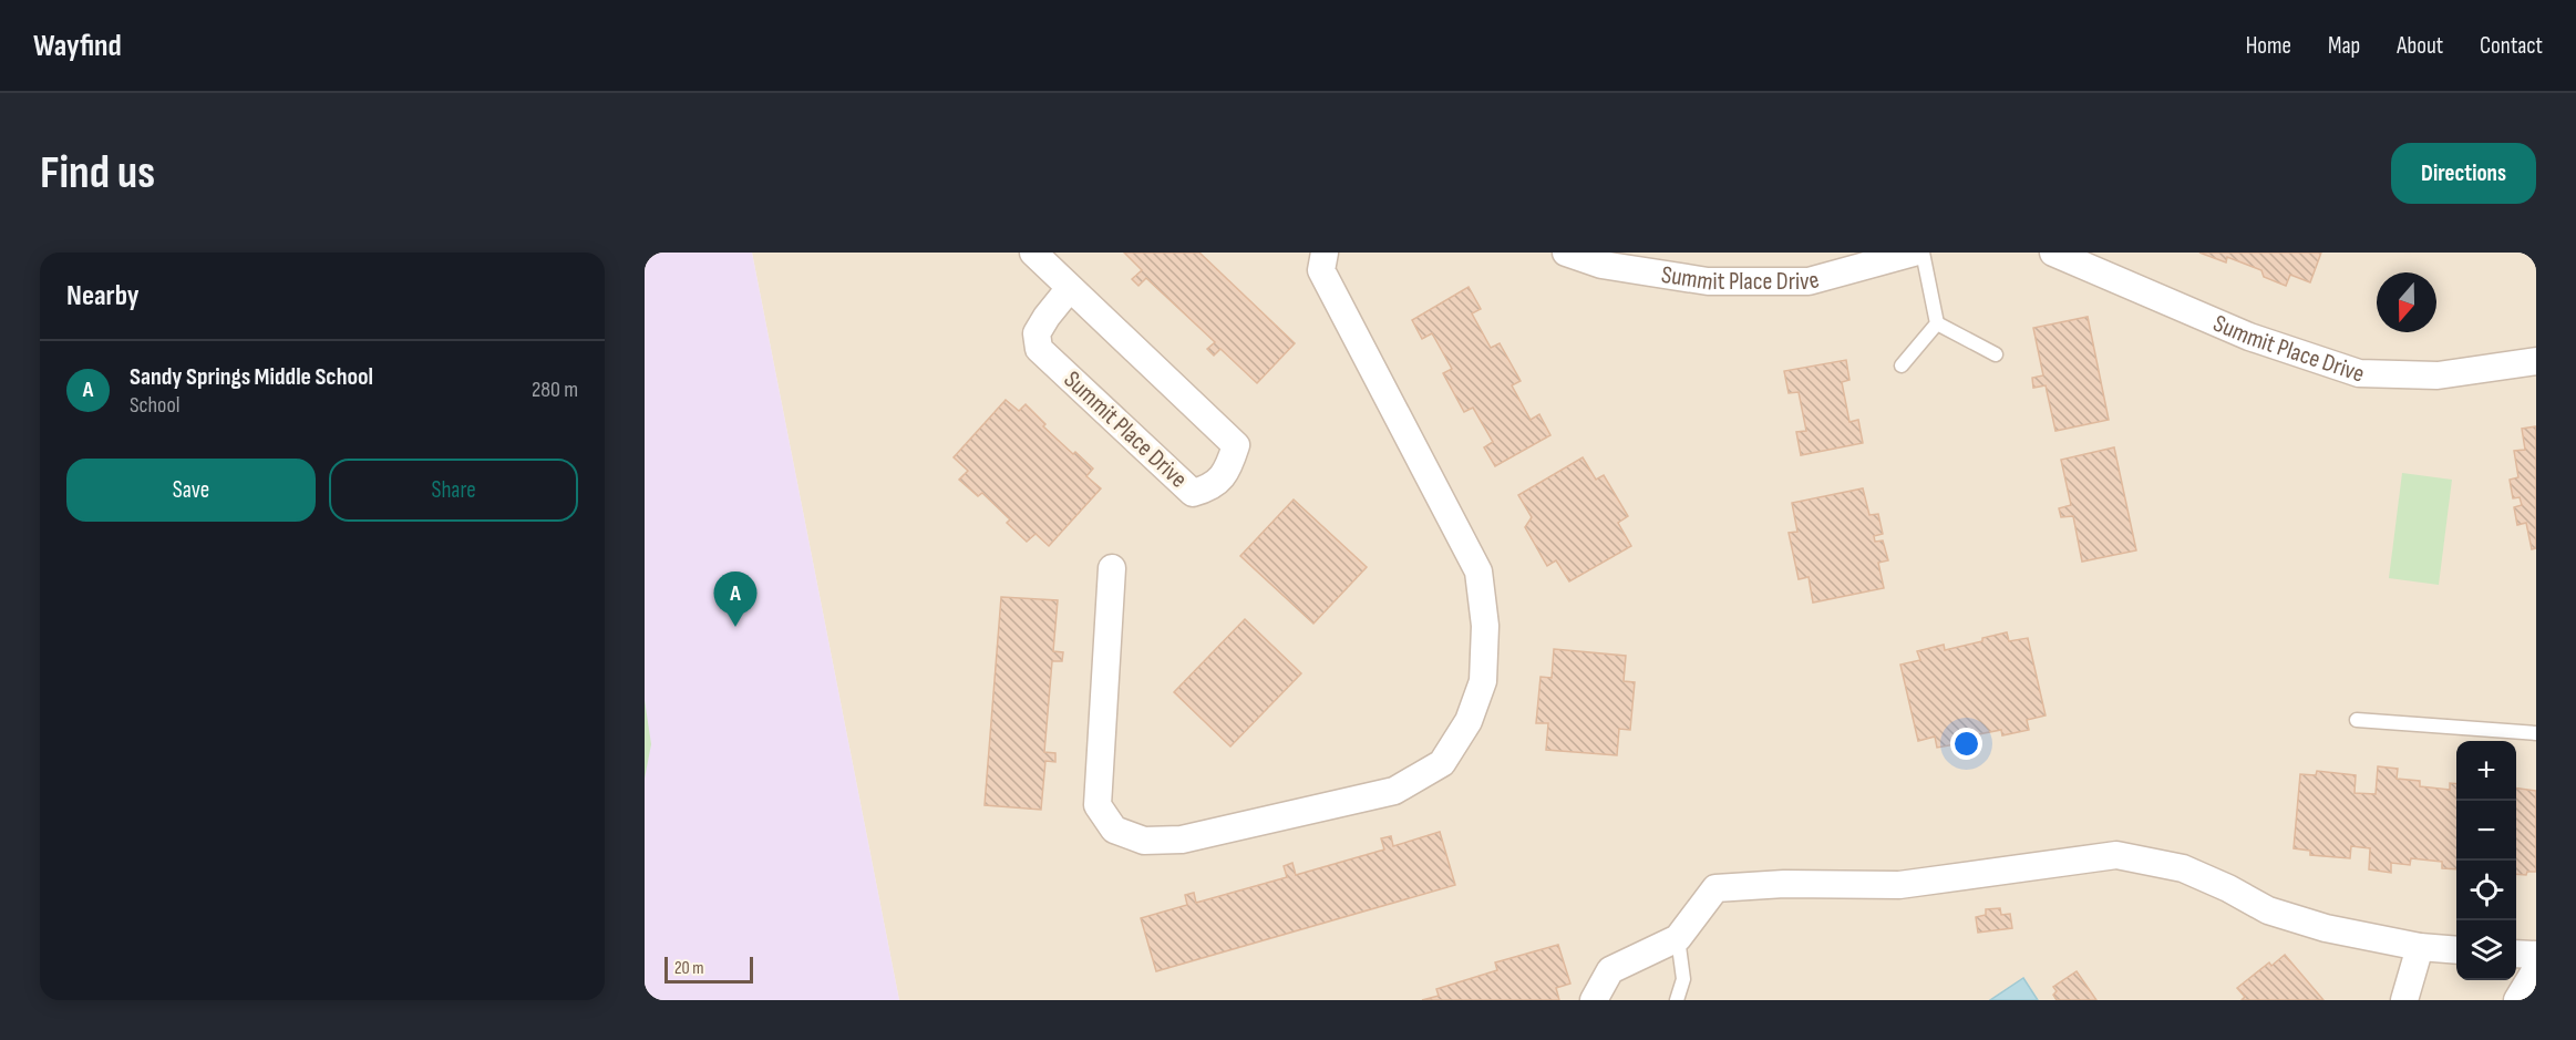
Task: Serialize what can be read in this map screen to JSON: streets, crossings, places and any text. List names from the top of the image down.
{
  "streets": {
    "street": ["Summit Place Drive"]
  },
  "scale_bar": "20 m",
  "north": "bottom",
  "page": {
    "header": "Wayfind",
    "nav": [
      "Home",
      "Map",
      "About",
      "Contact"
    ],
    "buttons": [
      "Directions",
      ["Save", "Share"]
    ],
    "title": "Find us",
    "heading": "Nearby",
    "list": [
      {
        "mark": "A",
        "name": "Sandy Springs Middle School",
        "note": "School",
        "value": "280 m"
      }
    ],
    "pins": "A",
    "map_buttons": ["+", "−"],
    "scale": "20 m"
  }
}
